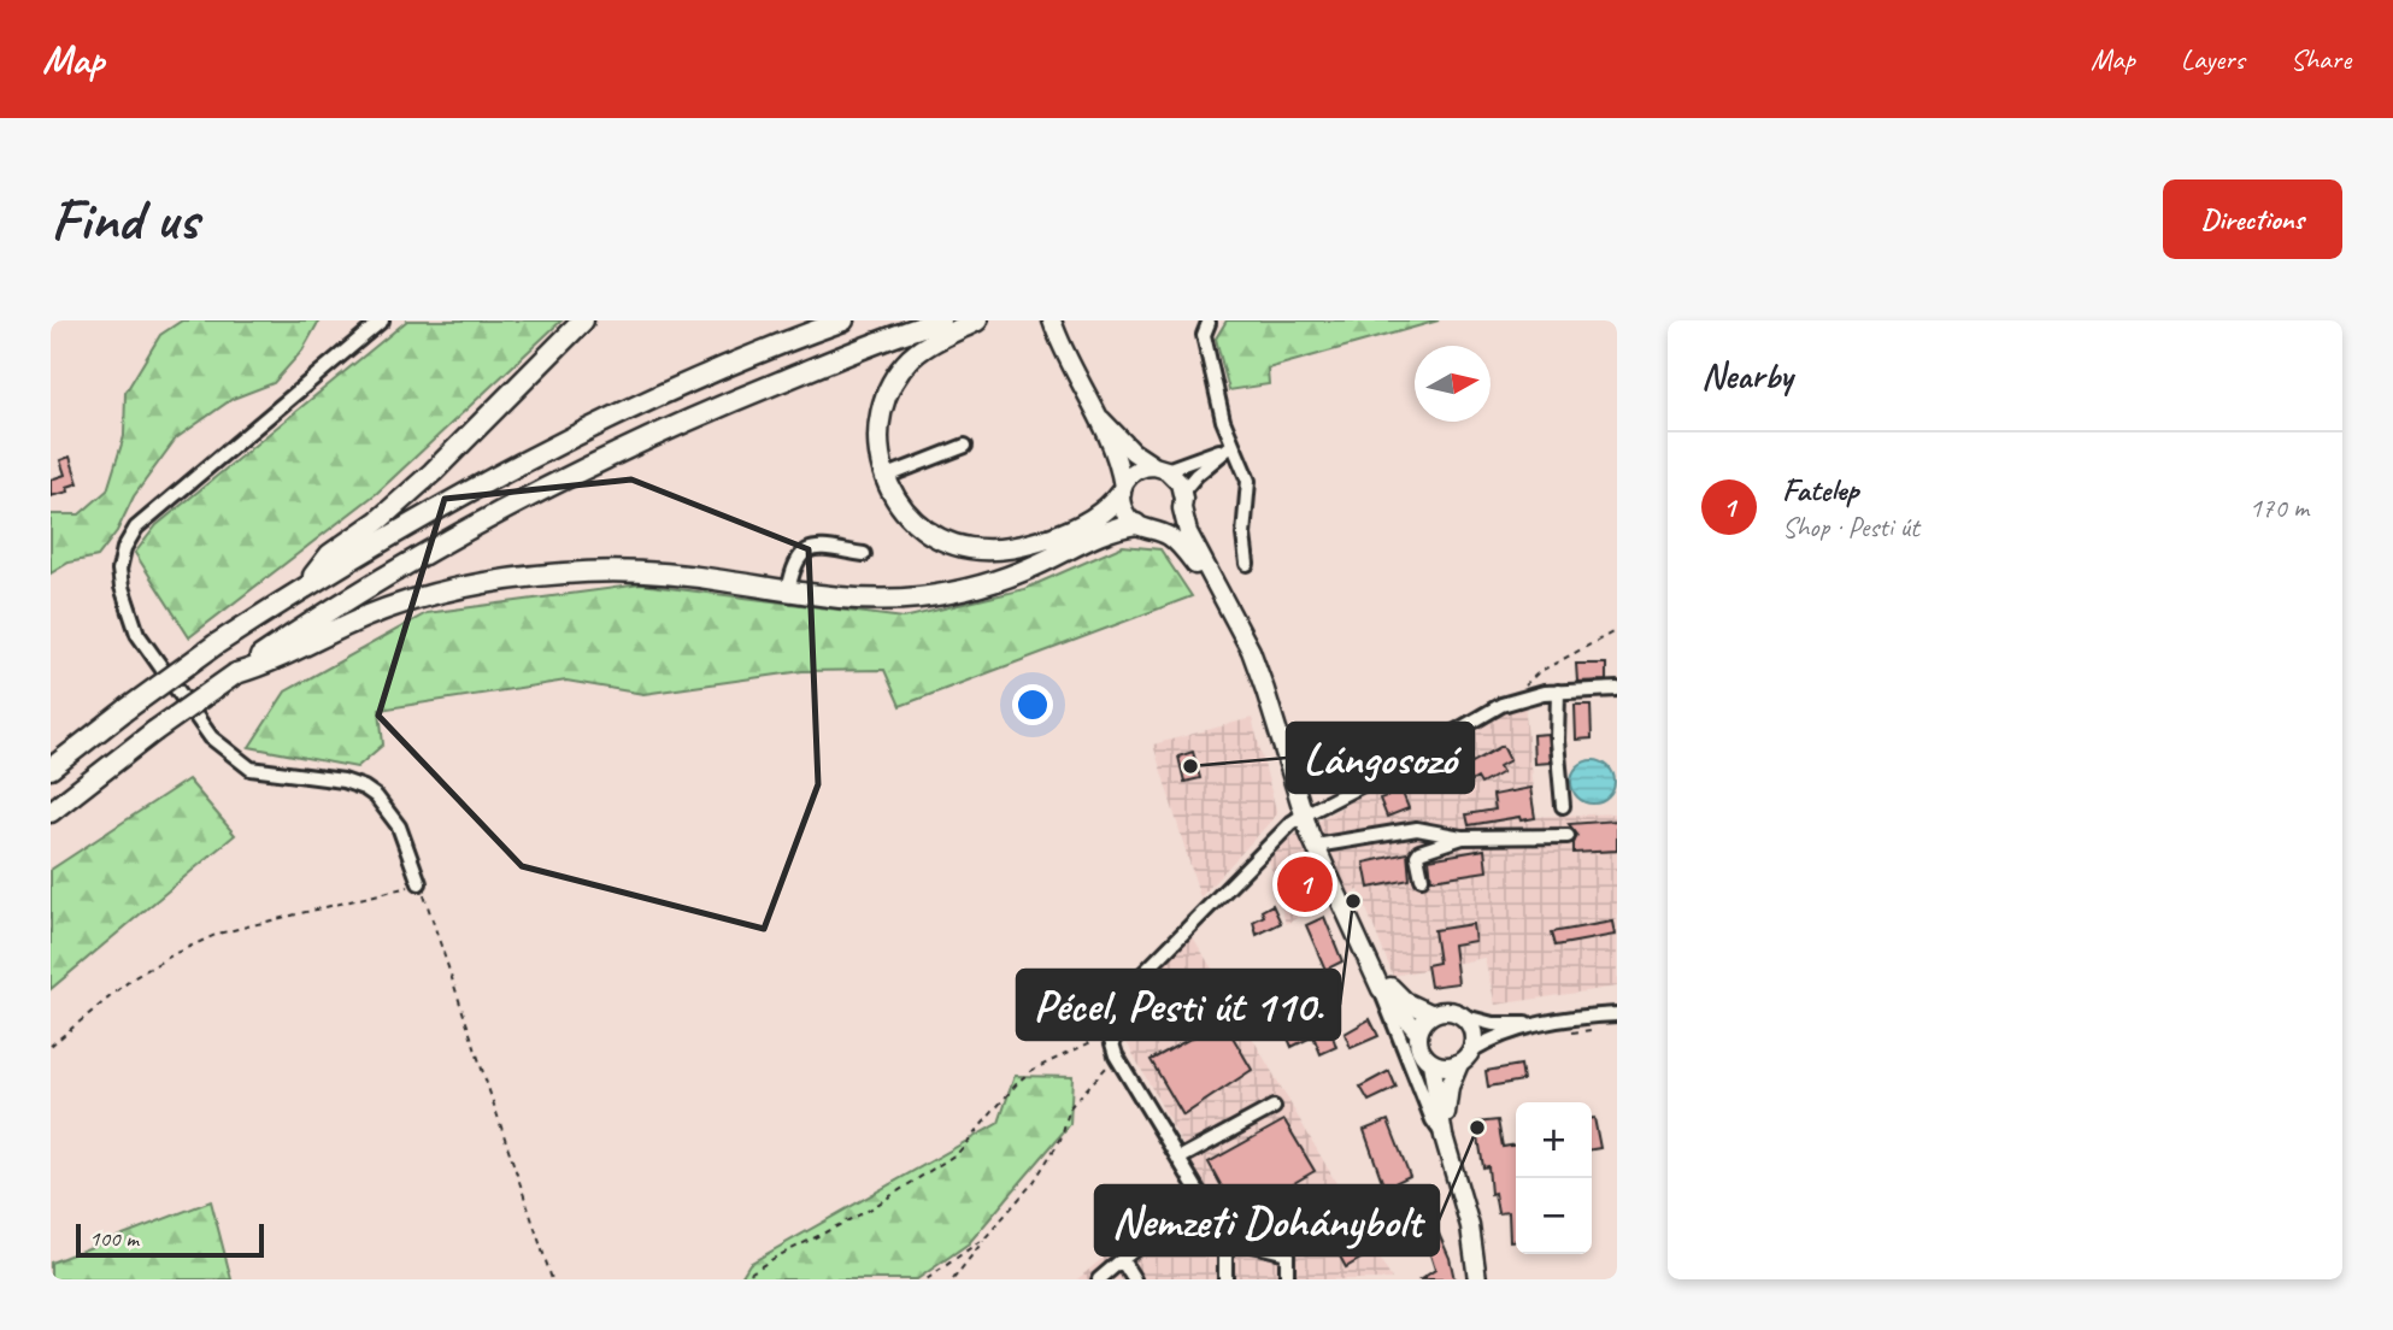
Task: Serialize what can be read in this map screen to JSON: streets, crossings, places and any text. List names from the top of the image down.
{
  "places": ["Lángosozó", "Pécel, Pesti út 110.", "Nemzeti Dohánybolt"],
  "scale_bar": "100 m",
  "north": "right",
  "page": {
    "header": "Map",
    "nav": ["Map", "Layers", "Share"],
    "buttons": "Directions",
    "title": "Find us",
    "heading": "Nearby",
    "list": [
      {
        "mark": "1",
        "name": "Fatelep",
        "note": "Shop · Pesti út",
        "value": "170 m"
      }
    ],
    "pins": "1",
    "map_buttons": ["+", "−"],
    "scale": "100 m"
  }
}
